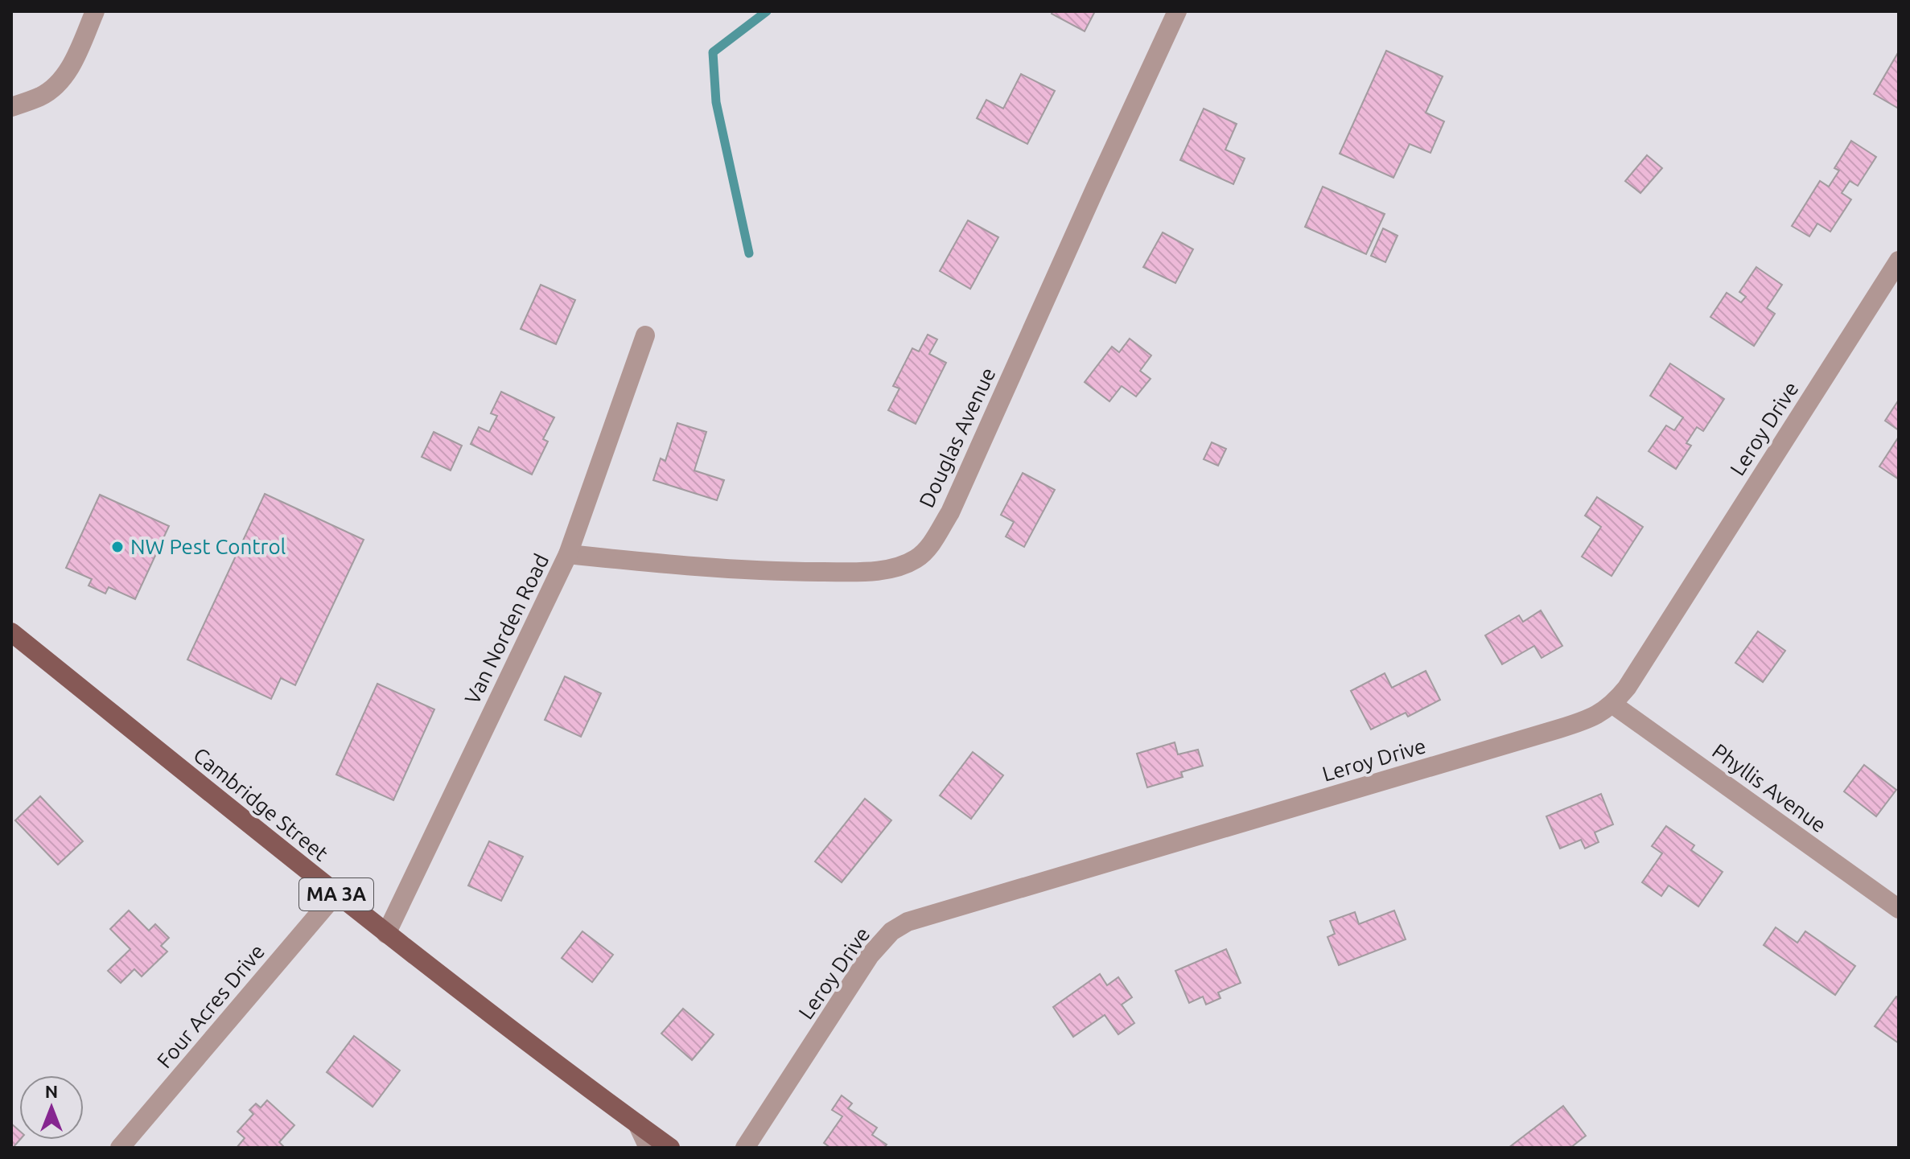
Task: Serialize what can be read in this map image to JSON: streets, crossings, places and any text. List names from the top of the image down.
{
  "streets": {
    "main road": ["Cambridge Street", "MA 3A"],
    "street": [
      "Leroy Drive",
      "Douglas Avenue",
      "Van Norden Road",
      "Phyllis Avenue",
      "Four Acres Drive"
    ]
  },
  "crossings": [
    ["Leroy Drive", "Phyllis Avenue"],
    ["Douglas Avenue", "Van Norden Road"],
    ["Van Norden Road", "Cambridge Street"],
    ["Cambridge Street", "Four Acres Drive"]
  ],
  "places": ["NW Pest Control"],
  "north": "top"
}
